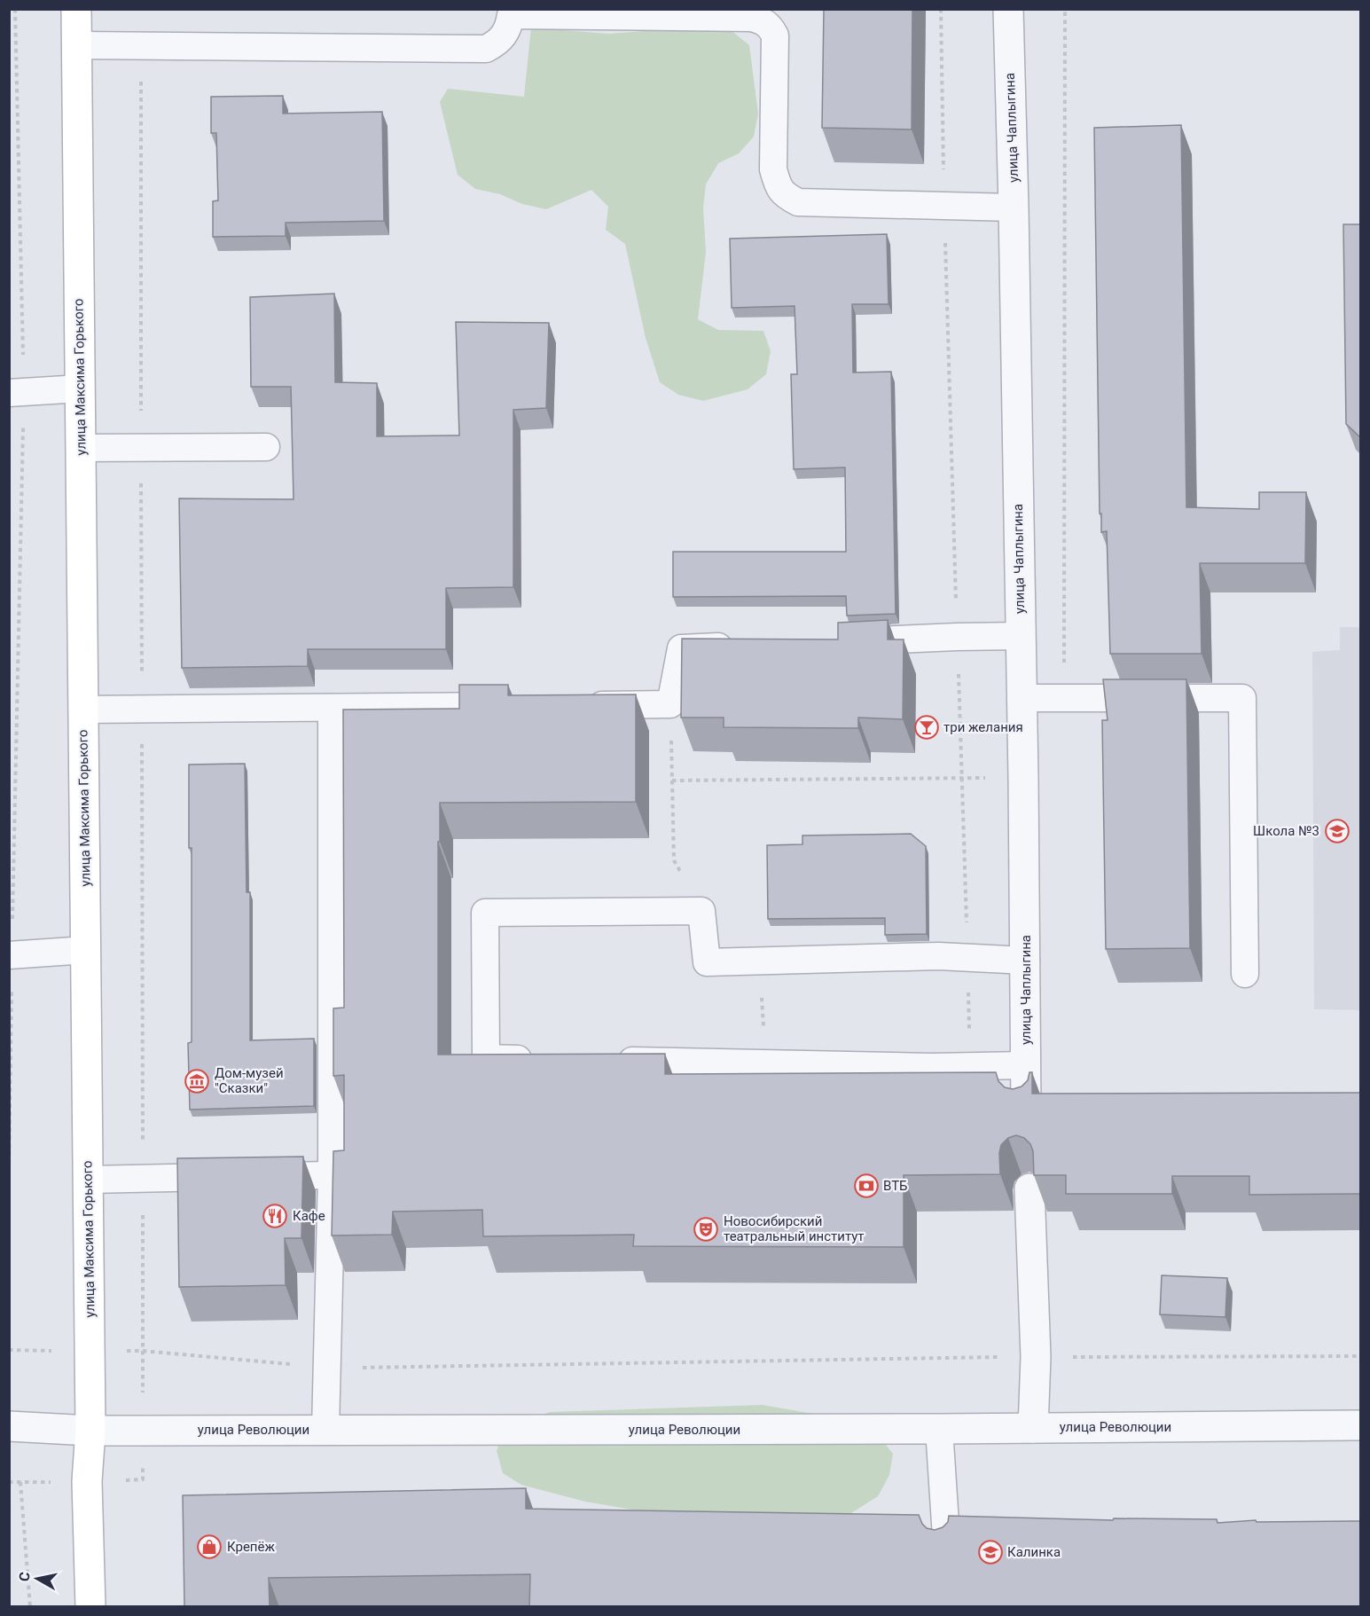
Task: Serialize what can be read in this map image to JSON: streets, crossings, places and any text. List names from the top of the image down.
{
  "streets": {
    "street": ["улица Чаплыгина", "улица Максима Горького", "улица Революции"]
  },
  "crossings": [
    ["улица Максима Горького", "улица Революции"]
  ],
  "places": {
    "bar": ["три желания"],
    "school or university": ["Школа №3", "Калинка"],
    "museum": ["Дом-музей \"Сказки\""],
    "bank": ["ВТБ"],
    "restaurant": ["Кафе"],
    "theatre": ["Новосибирский театральный институт"],
    "shop": ["Крепёж"]
  },
  "north": "left"
}
